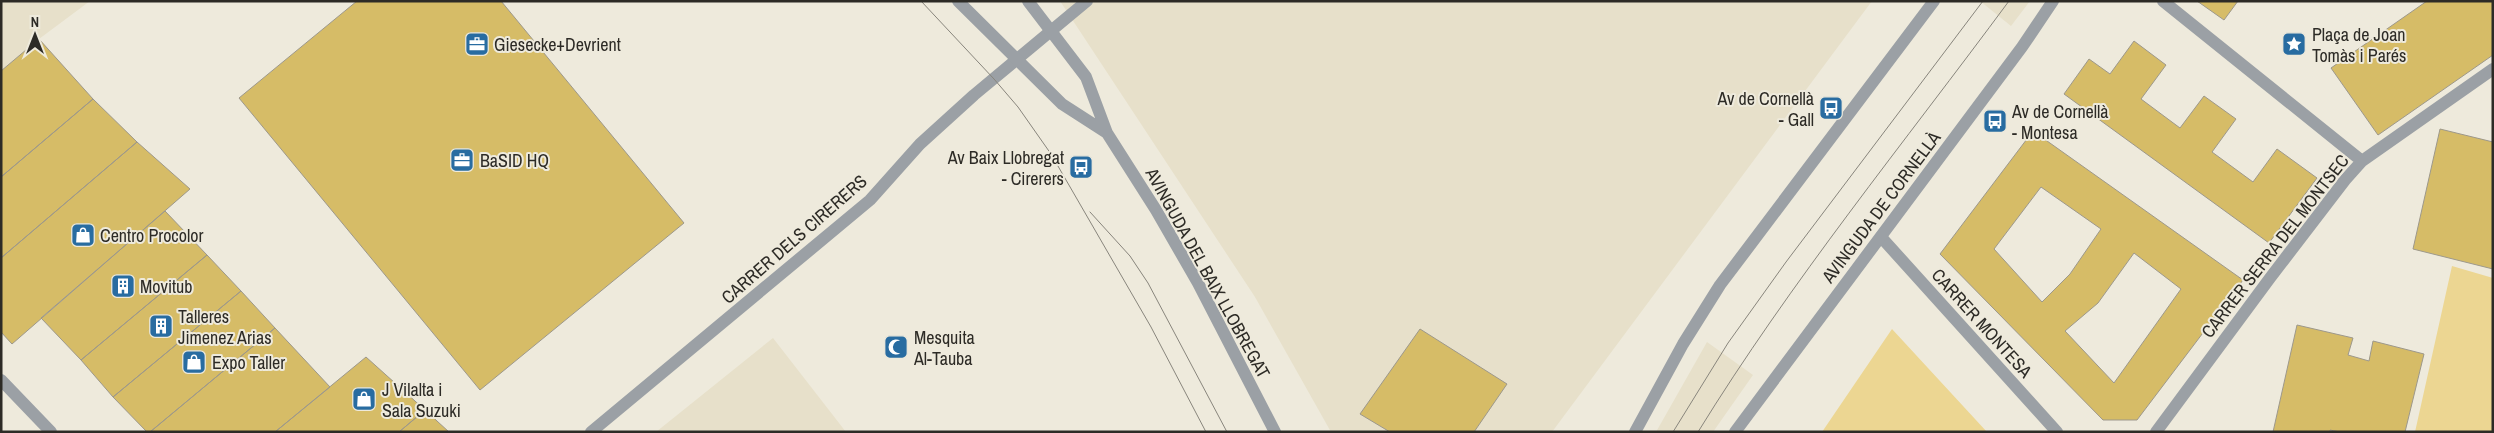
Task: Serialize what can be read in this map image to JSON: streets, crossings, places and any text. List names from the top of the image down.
{
  "streets": {
    "street": [
      "AVINGUDA DE CORNELLÀ",
      "CARRER DELS CIRERERS",
      "CARRER SERRA DEL MONTSEC",
      "AVINGUDA DEL BAIX LLOBREGAT",
      "CARRER MONTESA"
    ]
  },
  "crossings": [
    ["AVINGUDA DE CORNELLÀ", "CARRER MONTESA"],
    ["CARRER DELS CIRERERS", "AVINGUDA DEL BAIX LLOBREGAT"]
  ],
  "places": {
    "office": ["Giesecke+Devrient", "BaSID HQ"],
    "place": ["Plaça de Joan Tomàs i Parés"],
    "bus stop": ["Av de Cornellà - Gall", "Av de Cornellà - Montesa", "Av Baix Llobregat - Cirerers"],
    "shop": ["Centro Procolor", "Expo Taller", "J Vilalta i Sala Suzuki"],
    "building": ["Movitub", "Talleres Jimenez Arias"],
    "mosque": ["Mesquita Al-Tauba"]
  },
  "north": "top"
}
